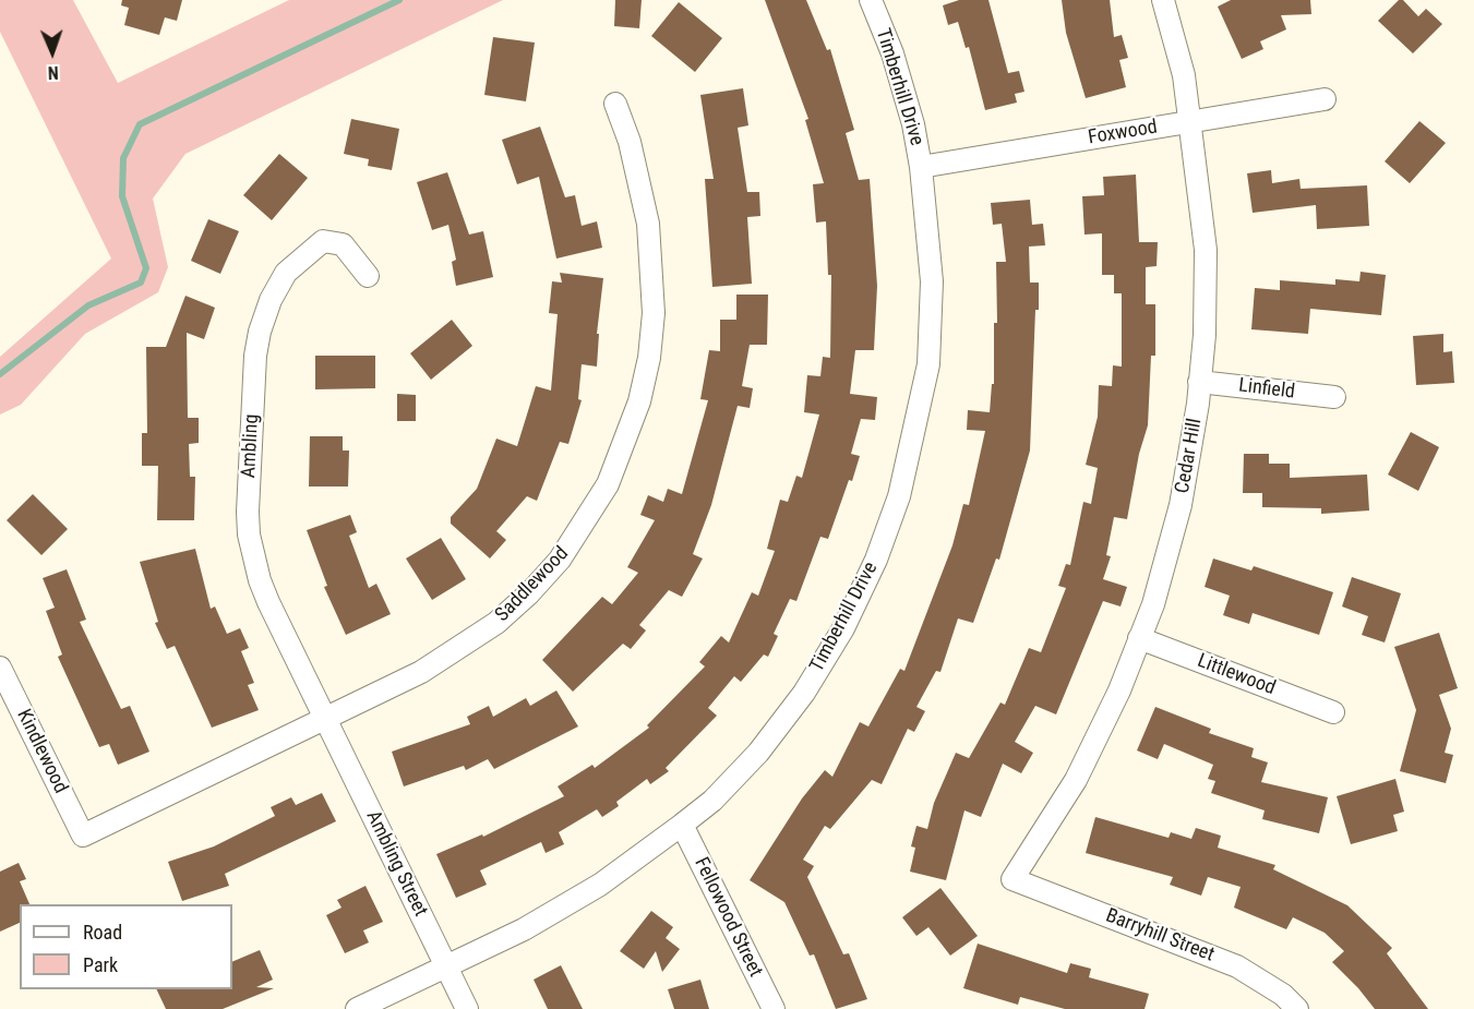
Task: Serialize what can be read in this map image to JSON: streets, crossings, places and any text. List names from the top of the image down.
{
  "streets": {
    "street": [
      "Timberhill Drive",
      "Foxwood",
      "Linfield",
      "Ambling",
      "Cedar Hill",
      "Saddlewood",
      "Littlewood",
      "Kindlewood",
      "Ambling Street",
      "Fellowood Street",
      "Barryhill Street"
    ]
  },
  "crossings": [
    ["Timberhill Drive", "Foxwood"],
    ["Timberhill Drive", "Ambling Street"],
    ["Timberhill Drive", "Fellowood Street"],
    ["Foxwood", "Cedar Hill"],
    ["Linfield", "Cedar Hill"],
    ["Ambling", "Saddlewood"],
    ["Ambling", "Ambling Street"],
    ["Cedar Hill", "Littlewood"],
    ["Cedar Hill", "Barryhill Street"],
    ["Saddlewood", "Kindlewood"],
    ["Saddlewood", "Ambling Street"]
  ],
  "legend": ["Road", "Park"],
  "north": "bottom"
}
